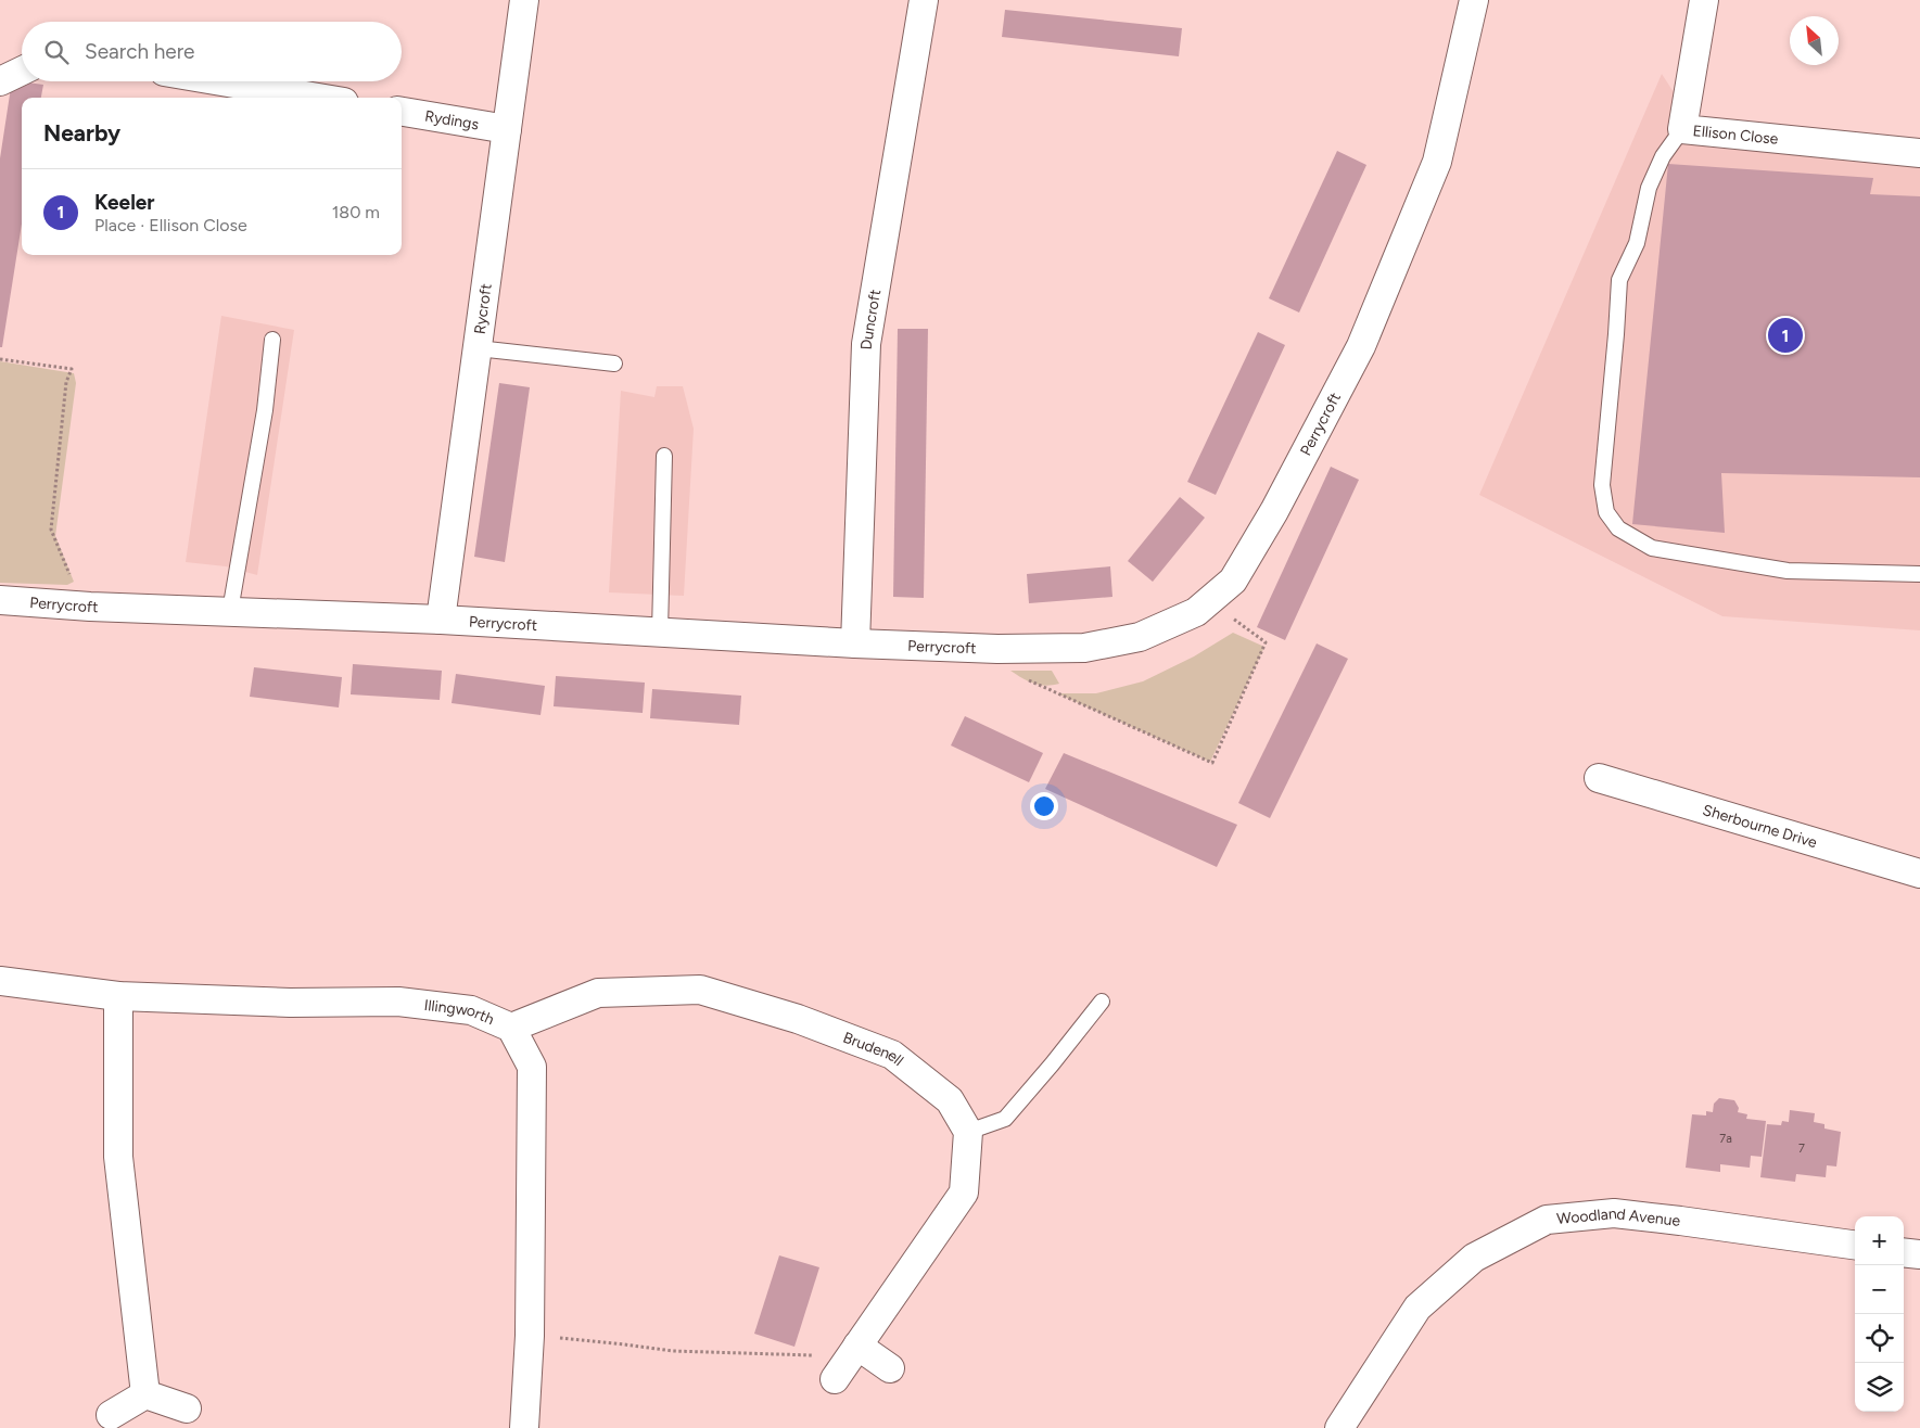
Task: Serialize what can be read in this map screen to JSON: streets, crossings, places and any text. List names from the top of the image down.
{
  "streets": {
    "street": [
      "Rydings",
      "Ellison Close",
      "Rycroft",
      "Duncroft",
      "Perrycroft",
      "Sherbourne Drive",
      "Illingworth",
      "Brudenell",
      "Woodland Avenue"
    ]
  },
  "crossings": [
    ["Rydings", "Rycroft"],
    ["Rycroft", "Perrycroft"],
    ["Duncroft", "Perrycroft"],
    ["Illingworth", "Brudenell"]
  ],
  "house_numbers": ["7a", "7"],
  "north": "top left",
  "page": {
    "search": "Search here",
    "heading": "Nearby",
    "list": [
      {
        "mark": "1",
        "name": "Keeler",
        "note": "Place · Ellison Close",
        "value": "180 m"
      }
    ],
    "pins": "1",
    "map_buttons": ["+", "−"]
  }
}
